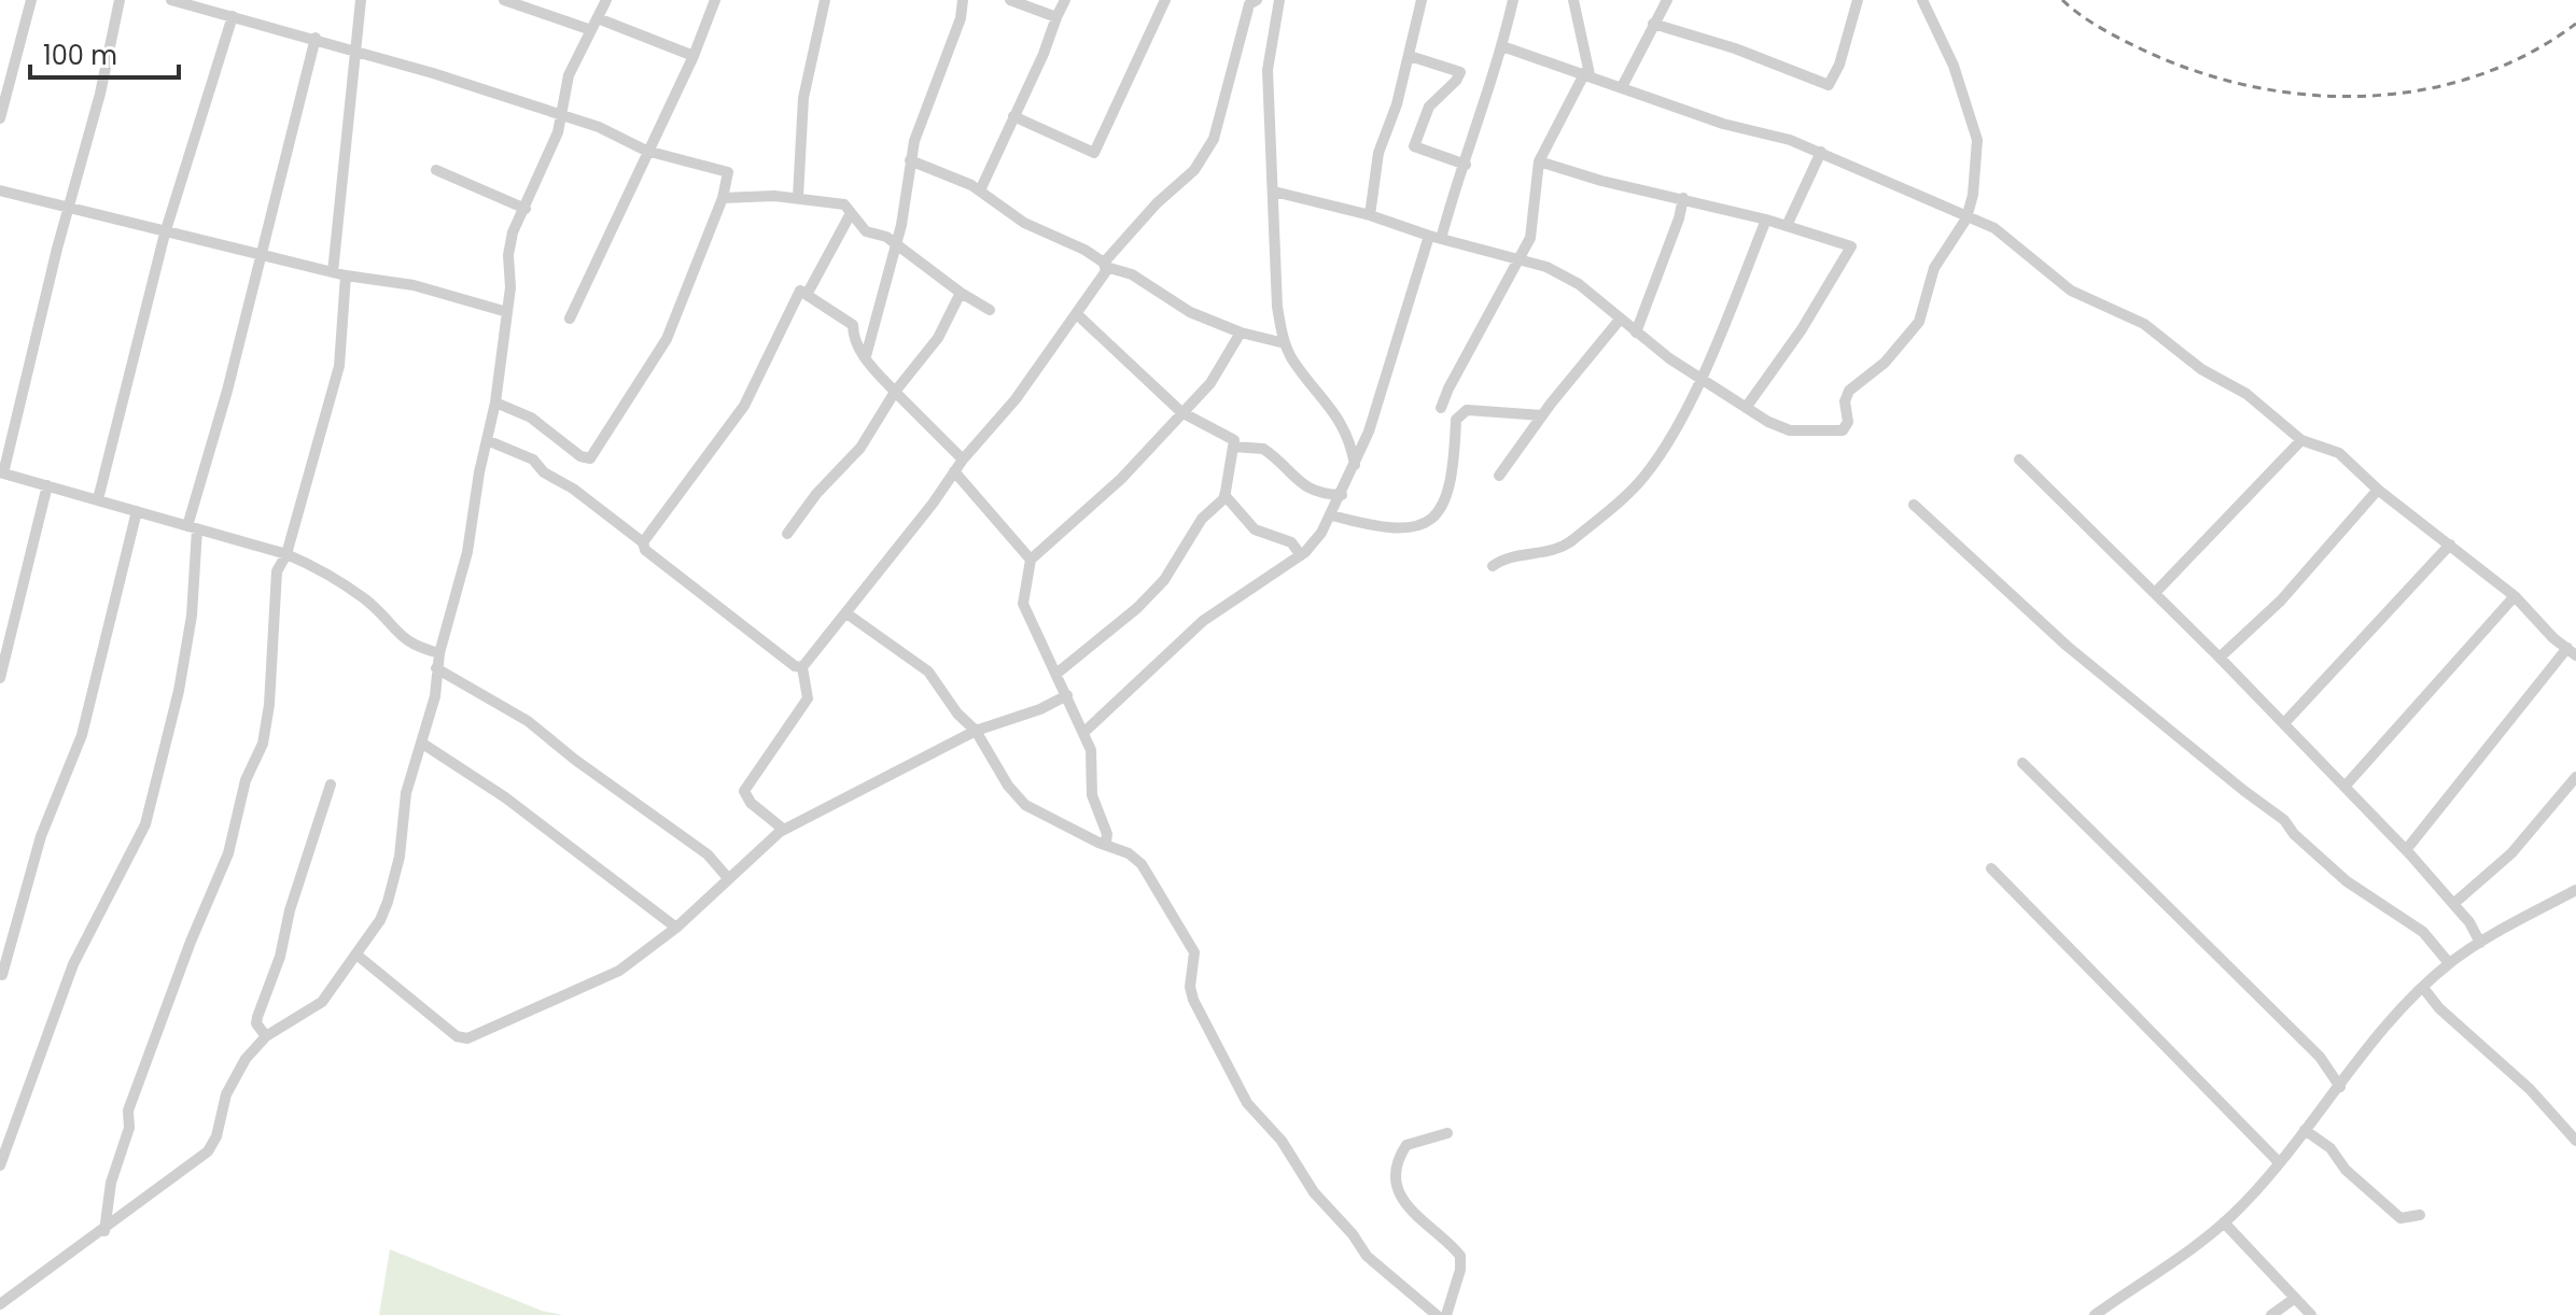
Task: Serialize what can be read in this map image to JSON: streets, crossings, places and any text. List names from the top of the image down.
{
  "scale_bar": "100 m"
}
